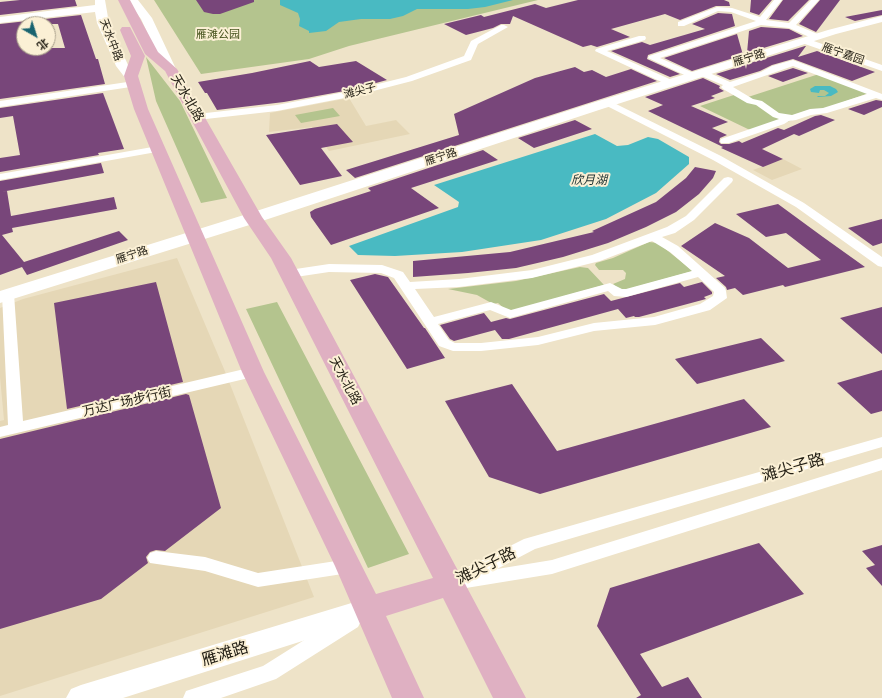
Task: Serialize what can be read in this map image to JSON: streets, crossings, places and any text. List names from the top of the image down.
{
  "streets": {
    "main road": [
      "天水中路",
      "雁宁路",
      "天水北路",
      "雁滩路"
    ],
    "street": [
      "雁宁嘉园",
      "滩尖子",
      "万达广场步行街",
      "滩尖子路"
    ]
  },
  "crossings": [
    ["雁宁嘉园", "雁宁路"],
    ["雁宁路", "天水北路"],
    ["滩尖子", "天水北路"],
    ["天水北路", "滩尖子路"]
  ],
  "water": ["欣月湖"],
  "parks": ["雁滩公园"],
  "north": "bottom right"
}
